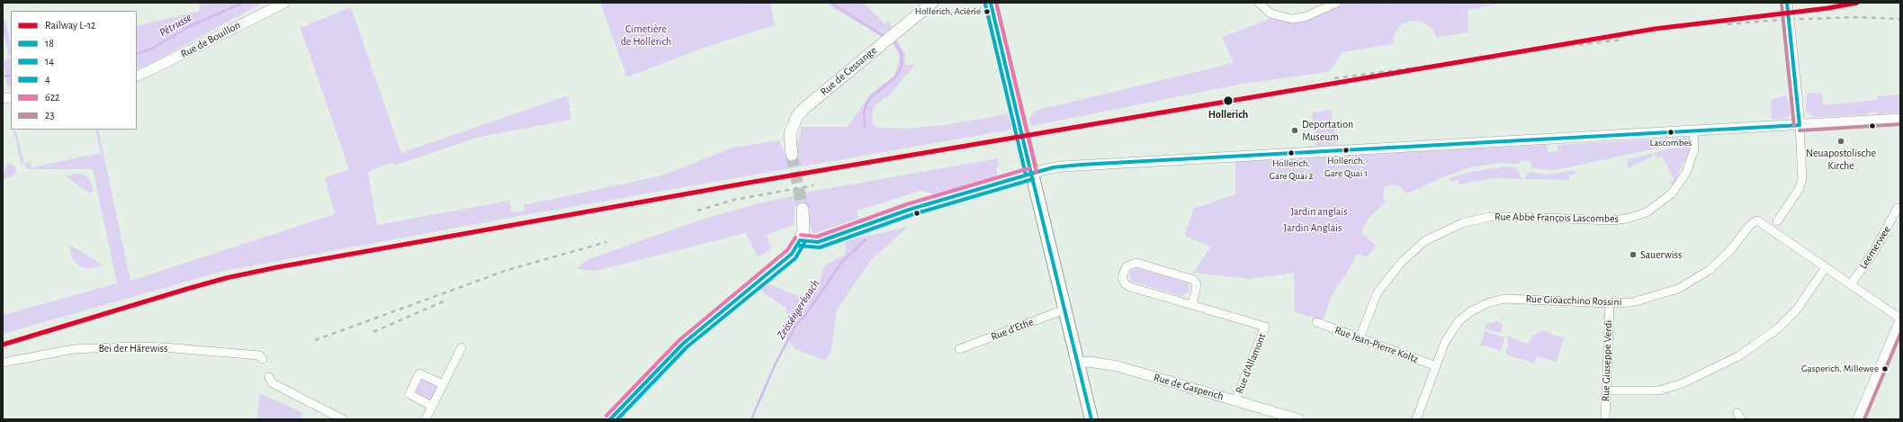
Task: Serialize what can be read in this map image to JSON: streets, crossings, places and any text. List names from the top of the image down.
{
  "streets": {
    "main road": ["Rue de Cessange"],
    "street": [
      "Rue de Bouillon",
      "Rue Abbé François Lascombes",
      "Leemerwee",
      "Rue Gioacchino Rossini",
      "Rue d'Ethe",
      "Rue Jean-Pierre Koltz",
      "Bei der Härewiss",
      "Rue Giuseppe Verdi",
      "Rue d'Allamont",
      "Rue de Gasperich"
    ]
  },
  "crossings": [
    ["Rue Abbé François Lascombes", "Rue Jean-Pierre Koltz"],
    ["Rue Gioacchino Rossini", "Rue Jean-Pierre Koltz"],
    ["Rue Gioacchino Rossini", "Rue Giuseppe Verdi"],
    ["Rue d'Allamont", "Rue de Gasperich"]
  ],
  "water": ["Pétrusse", "Zeisséngerbaach"],
  "parks": ["Cimetière de Hollerich", "Jardin anglais", "Jardin Anglais"],
  "places": [
    "Hollerich, Aciérie",
    "Hollerich",
    "Deportation Museum",
    "Lascombes",
    "Neuapostolische Kirche",
    "Hollerich, Gare Quai 1",
    "Hollerich, Gare Quai 2",
    "Sauerwiss",
    "Gasperich, Millewee"
  ],
  "lines": [
    "rail line L-12",
    "transit line 18",
    "transit line 14",
    "transit line 622",
    "transit line 4",
    "transit line 23"
  ],
  "legend": [
    "Railway L-12",
    "18",
    "14",
    "4",
    "622",
    "23"
  ]
}
